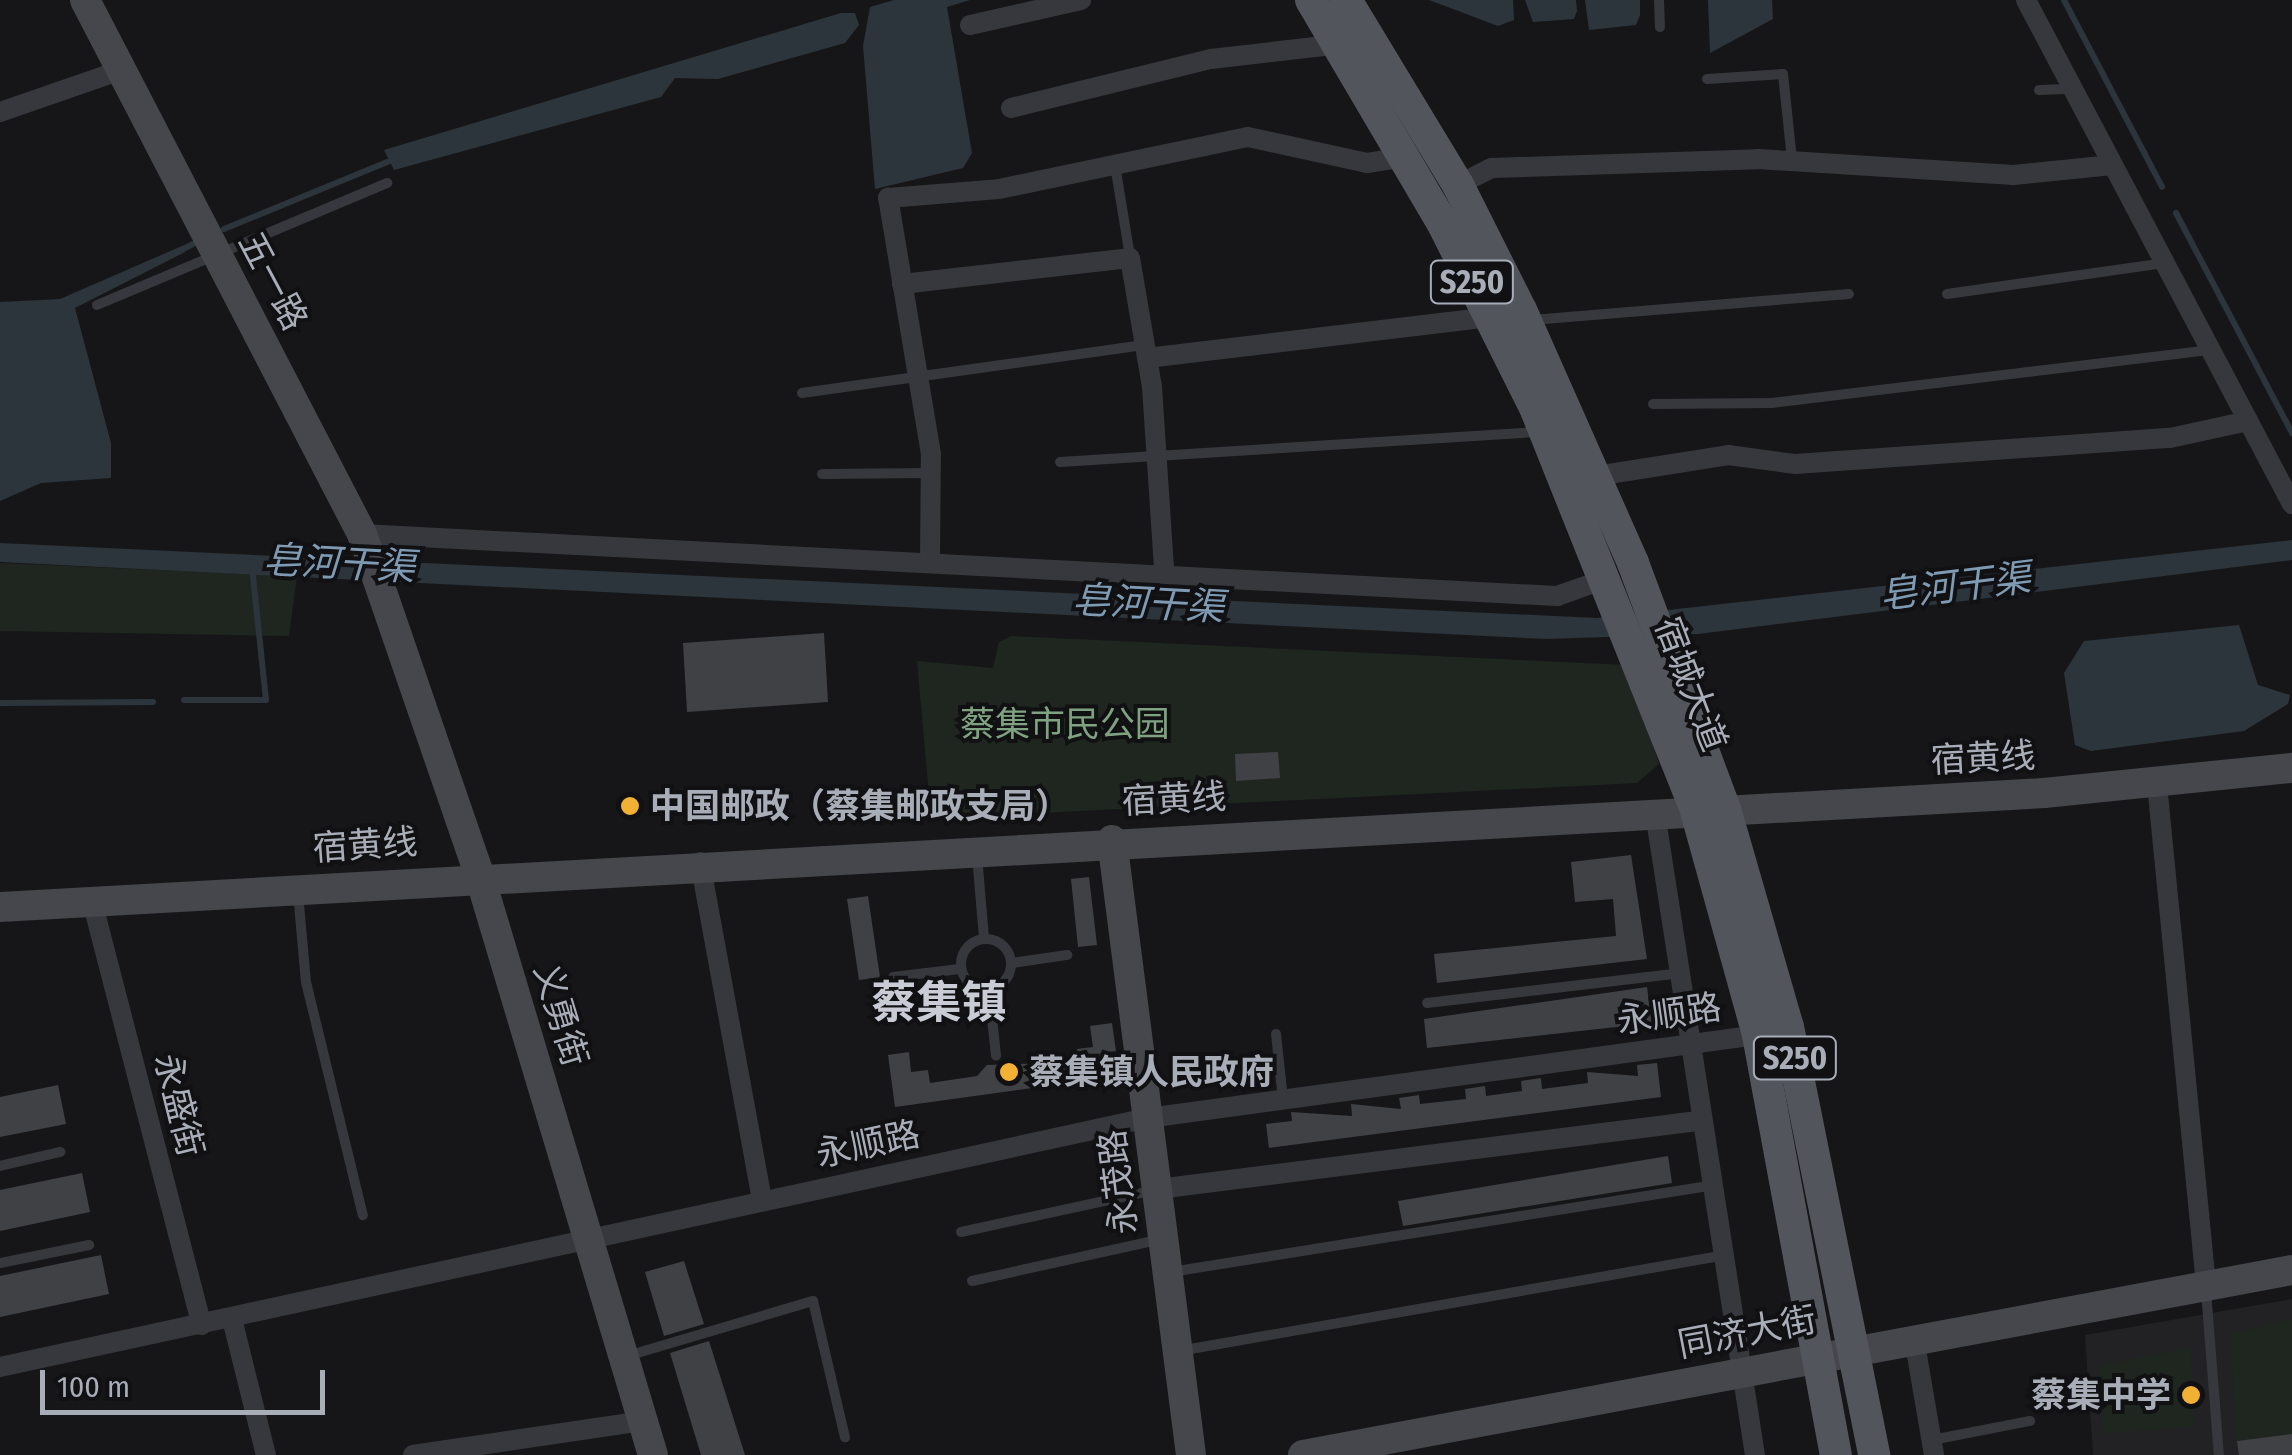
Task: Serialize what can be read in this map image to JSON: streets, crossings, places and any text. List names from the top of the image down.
{
  "streets": {
    "main road": ["S250", "宿城大道"],
    "street": [
      "五一路",
      "宿黄线",
      "永顺路",
      "义勇街",
      "永盛街",
      "永茂路",
      "同济大街"
    ]
  },
  "crossings": [
    ["五一路", "义勇街"],
    ["宿城大道", "宿黄线"],
    ["宿城大道", "永顺路"],
    ["宿城大道", "同济大街"],
    ["宿黄线", "义勇街"],
    ["宿黄线", "永盛街"],
    ["宿黄线", "永茂路"],
    ["永顺路", "义勇街"],
    ["永顺路", "永盛街"],
    ["永顺路", "永茂路"]
  ],
  "districts": ["蔡集镇"],
  "water": ["皂河干渠"],
  "parks": ["蔡集市民公园"],
  "places": ["中国邮政（蔡集邮政支局）", "蔡集镇人民政府", "蔡集中学"],
  "scale_bar": "100 m"
}
